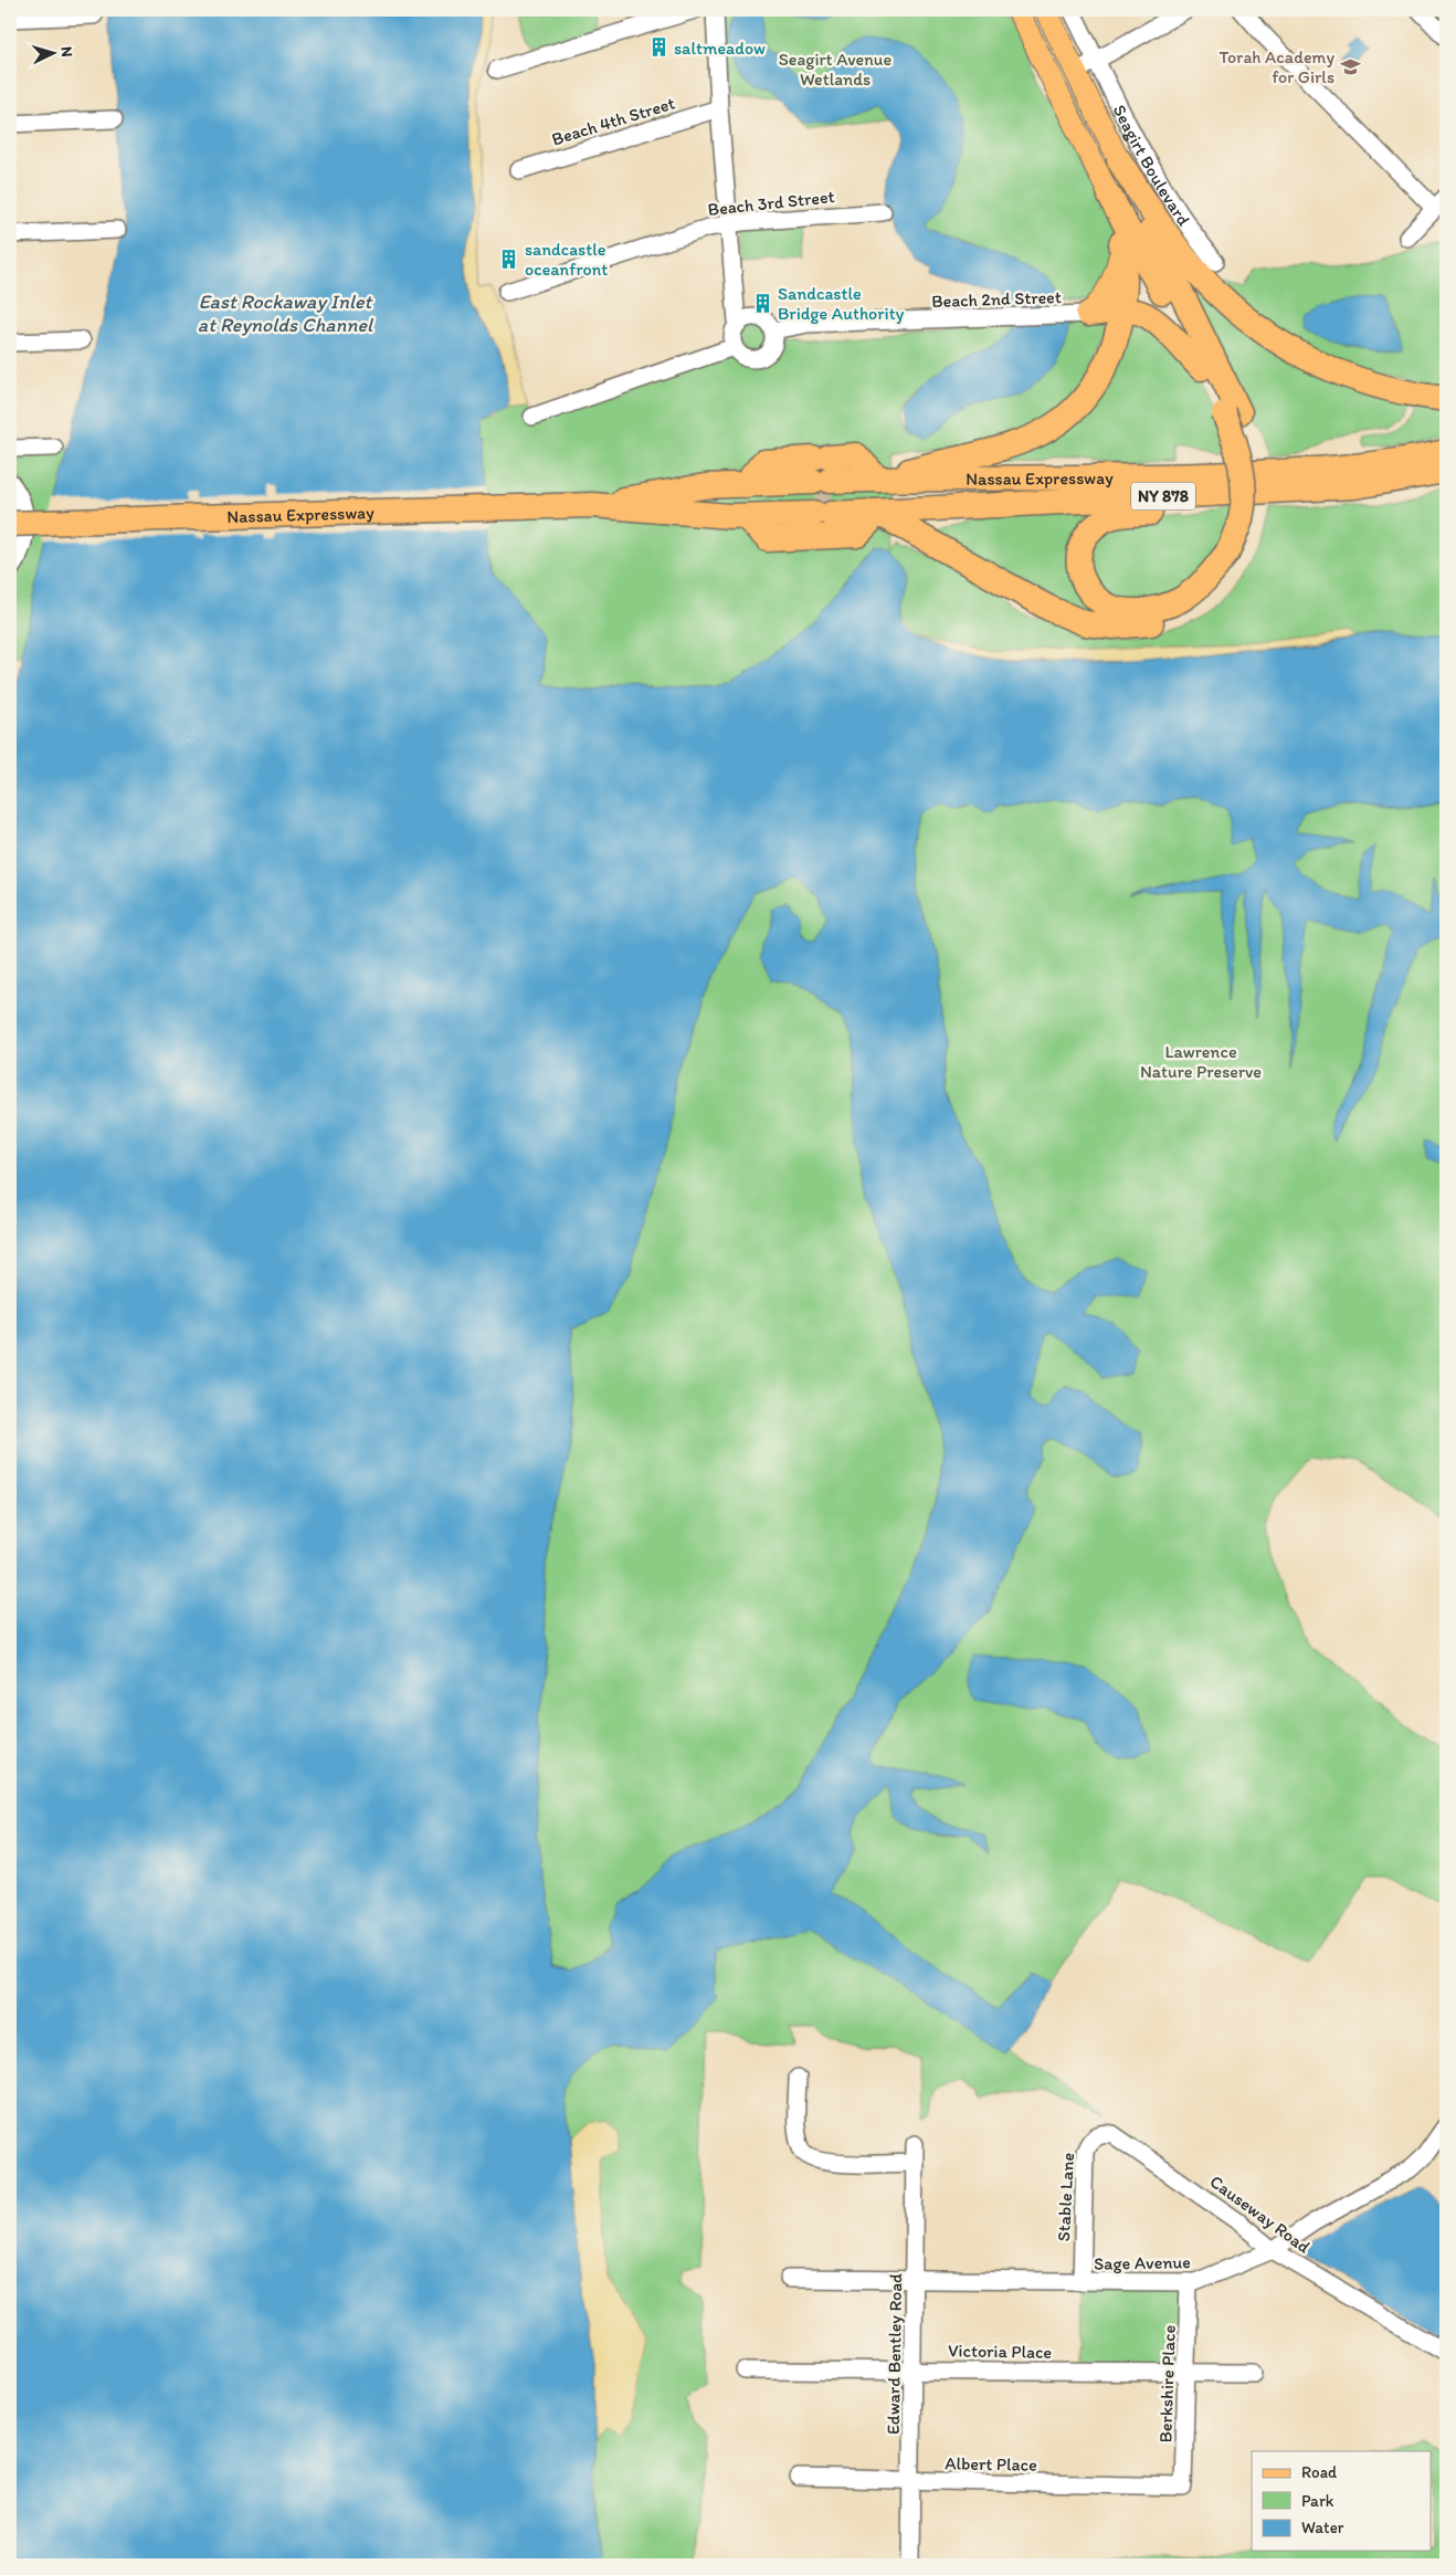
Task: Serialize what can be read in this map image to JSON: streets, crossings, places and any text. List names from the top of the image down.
{
  "streets": {
    "highway": ["Nassau Expressway", "NY 878"],
    "main road": ["Seagirt Boulevard"],
    "street": [
      "Beach 4th Street",
      "Beach 3rd Street",
      "Beach 2nd Street",
      "Stable Lane",
      "Causeway Road",
      "Sage Avenue",
      "Victoria Place",
      "Edward Bentley Road",
      "Berkshire Place",
      "Albert Place"
    ]
  },
  "crossings": [
    ["Stable Lane", "Causeway Road"],
    ["Stable Lane", "Sage Avenue"],
    ["Causeway Road", "Sage Avenue"],
    ["Sage Avenue", "Edward Bentley Road"],
    ["Sage Avenue", "Berkshire Place"],
    ["Victoria Place", "Edward Bentley Road"],
    ["Victoria Place", "Berkshire Place"],
    ["Edward Bentley Road", "Albert Place"],
    ["Berkshire Place", "Albert Place"]
  ],
  "water": ["East Rockaway Inlet at Reynolds Channel"],
  "parks": ["Seagirt Avenue Wetlands", "Lawrence Nature Preserve"],
  "places": {
    "building": ["saltmeadow", "sandcastle oceanfront", "Sandcastle Bridge Authority"],
    "school or university": ["Torah Academy for Girls"]
  },
  "legend": ["Road", "Park", "Water"],
  "north": "right"
}
